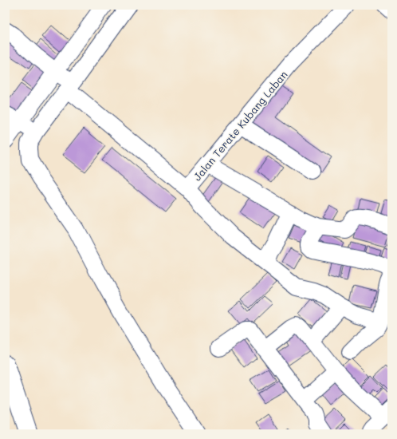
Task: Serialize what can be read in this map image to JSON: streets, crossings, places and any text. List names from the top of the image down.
{
  "streets": {
    "street": ["Jalan Terate Kubang Laban"]
  }
}
